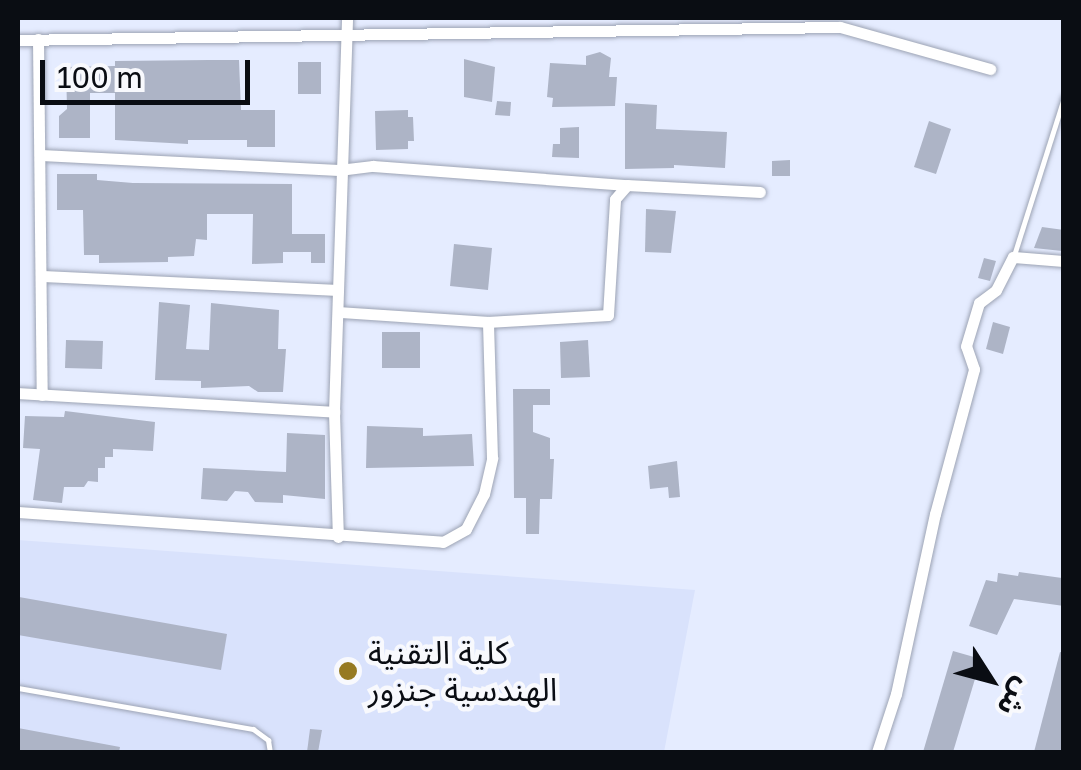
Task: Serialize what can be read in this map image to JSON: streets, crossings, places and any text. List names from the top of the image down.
{
  "places": ["كلية التقنية الهندسية جنزور"],
  "scale_bar": "100 m",
  "north": "bottom right"
}
